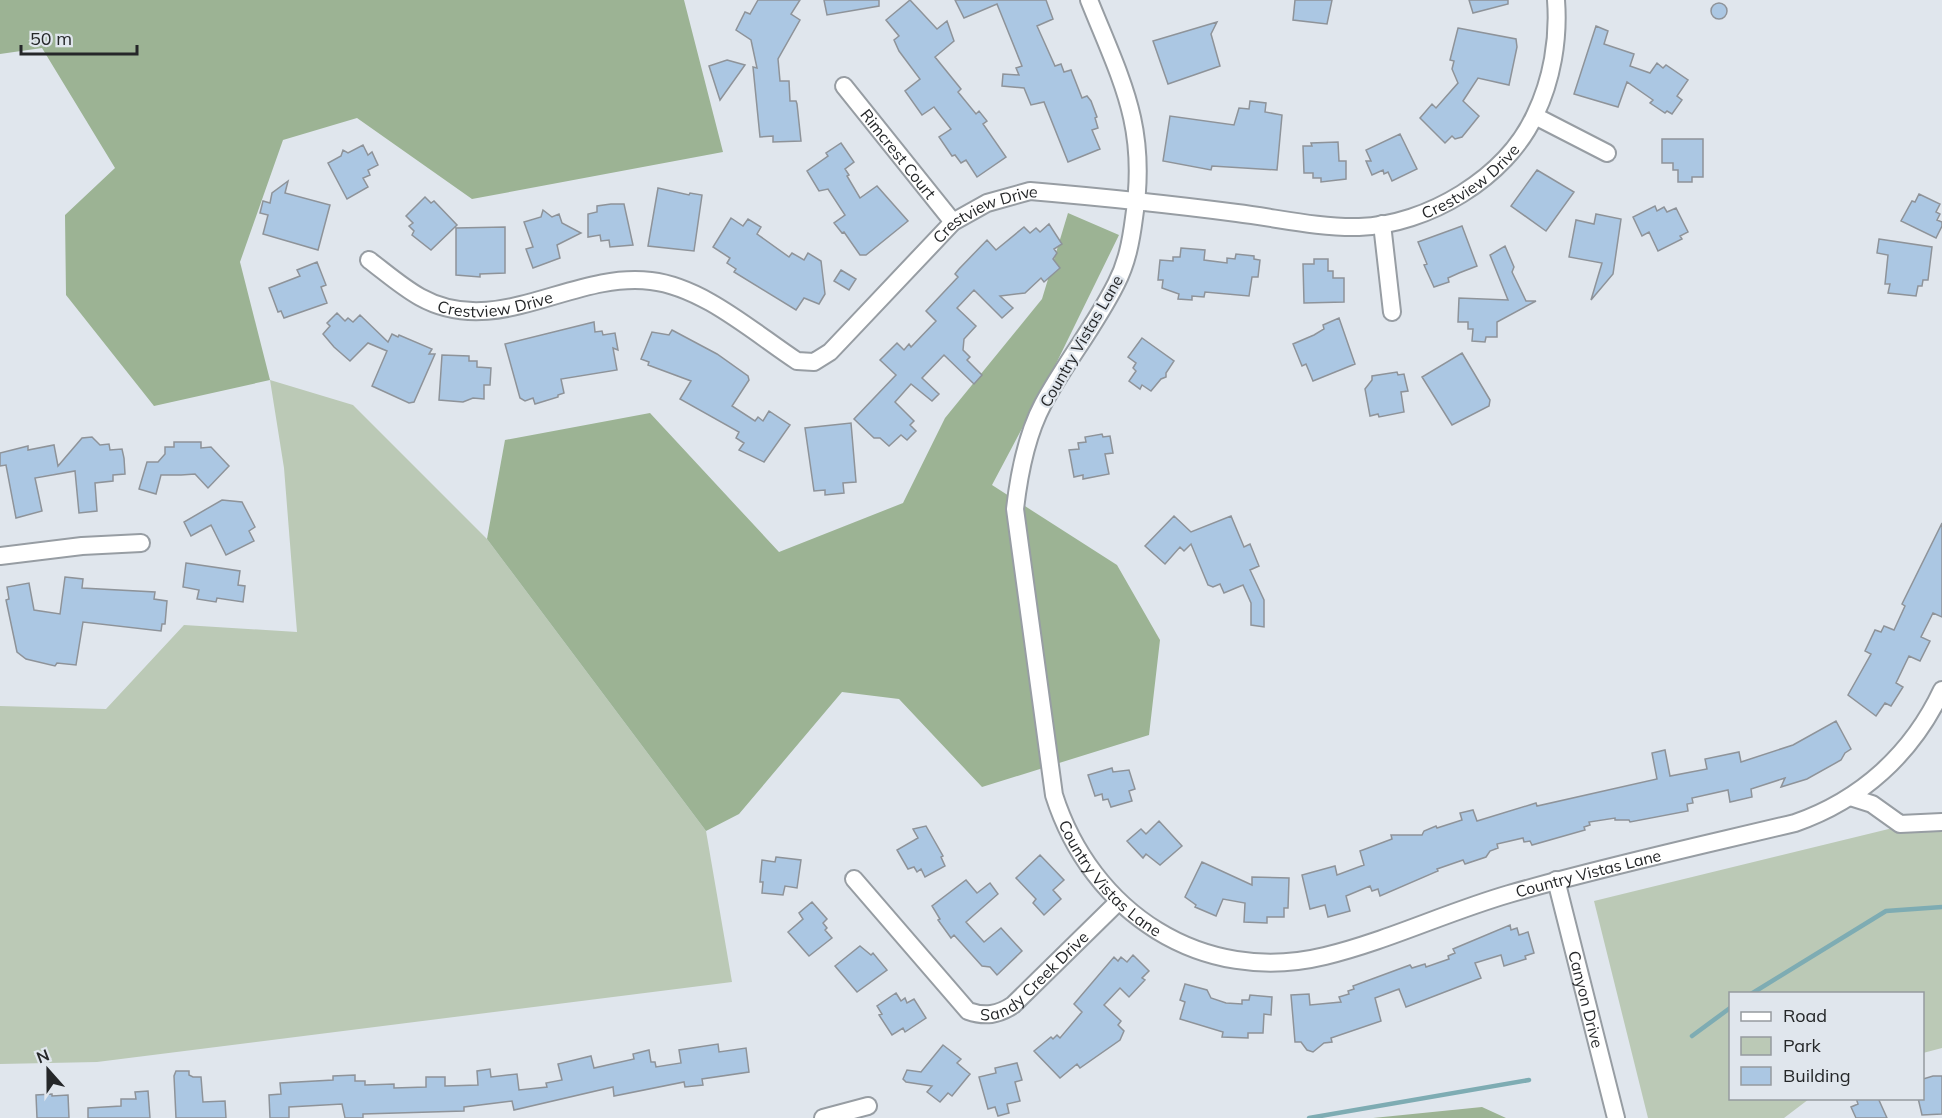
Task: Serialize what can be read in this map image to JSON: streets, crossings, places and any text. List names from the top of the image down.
{
  "streets": {
    "street": [
      "Rimcrest Court",
      "Crestview Drive",
      "Country Vistas Lane",
      "Sandy Creek Drive",
      "Canyon Drive"
    ]
  },
  "crossings": [
    ["Rimcrest Court", "Crestview Drive"],
    ["Crestview Drive", "Country Vistas Lane"],
    ["Country Vistas Lane", "Sandy Creek Drive"],
    ["Country Vistas Lane", "Canyon Drive"]
  ],
  "legend": ["Road", "Park", "Building"],
  "scale_bar": "50 m",
  "north": "top"
}
